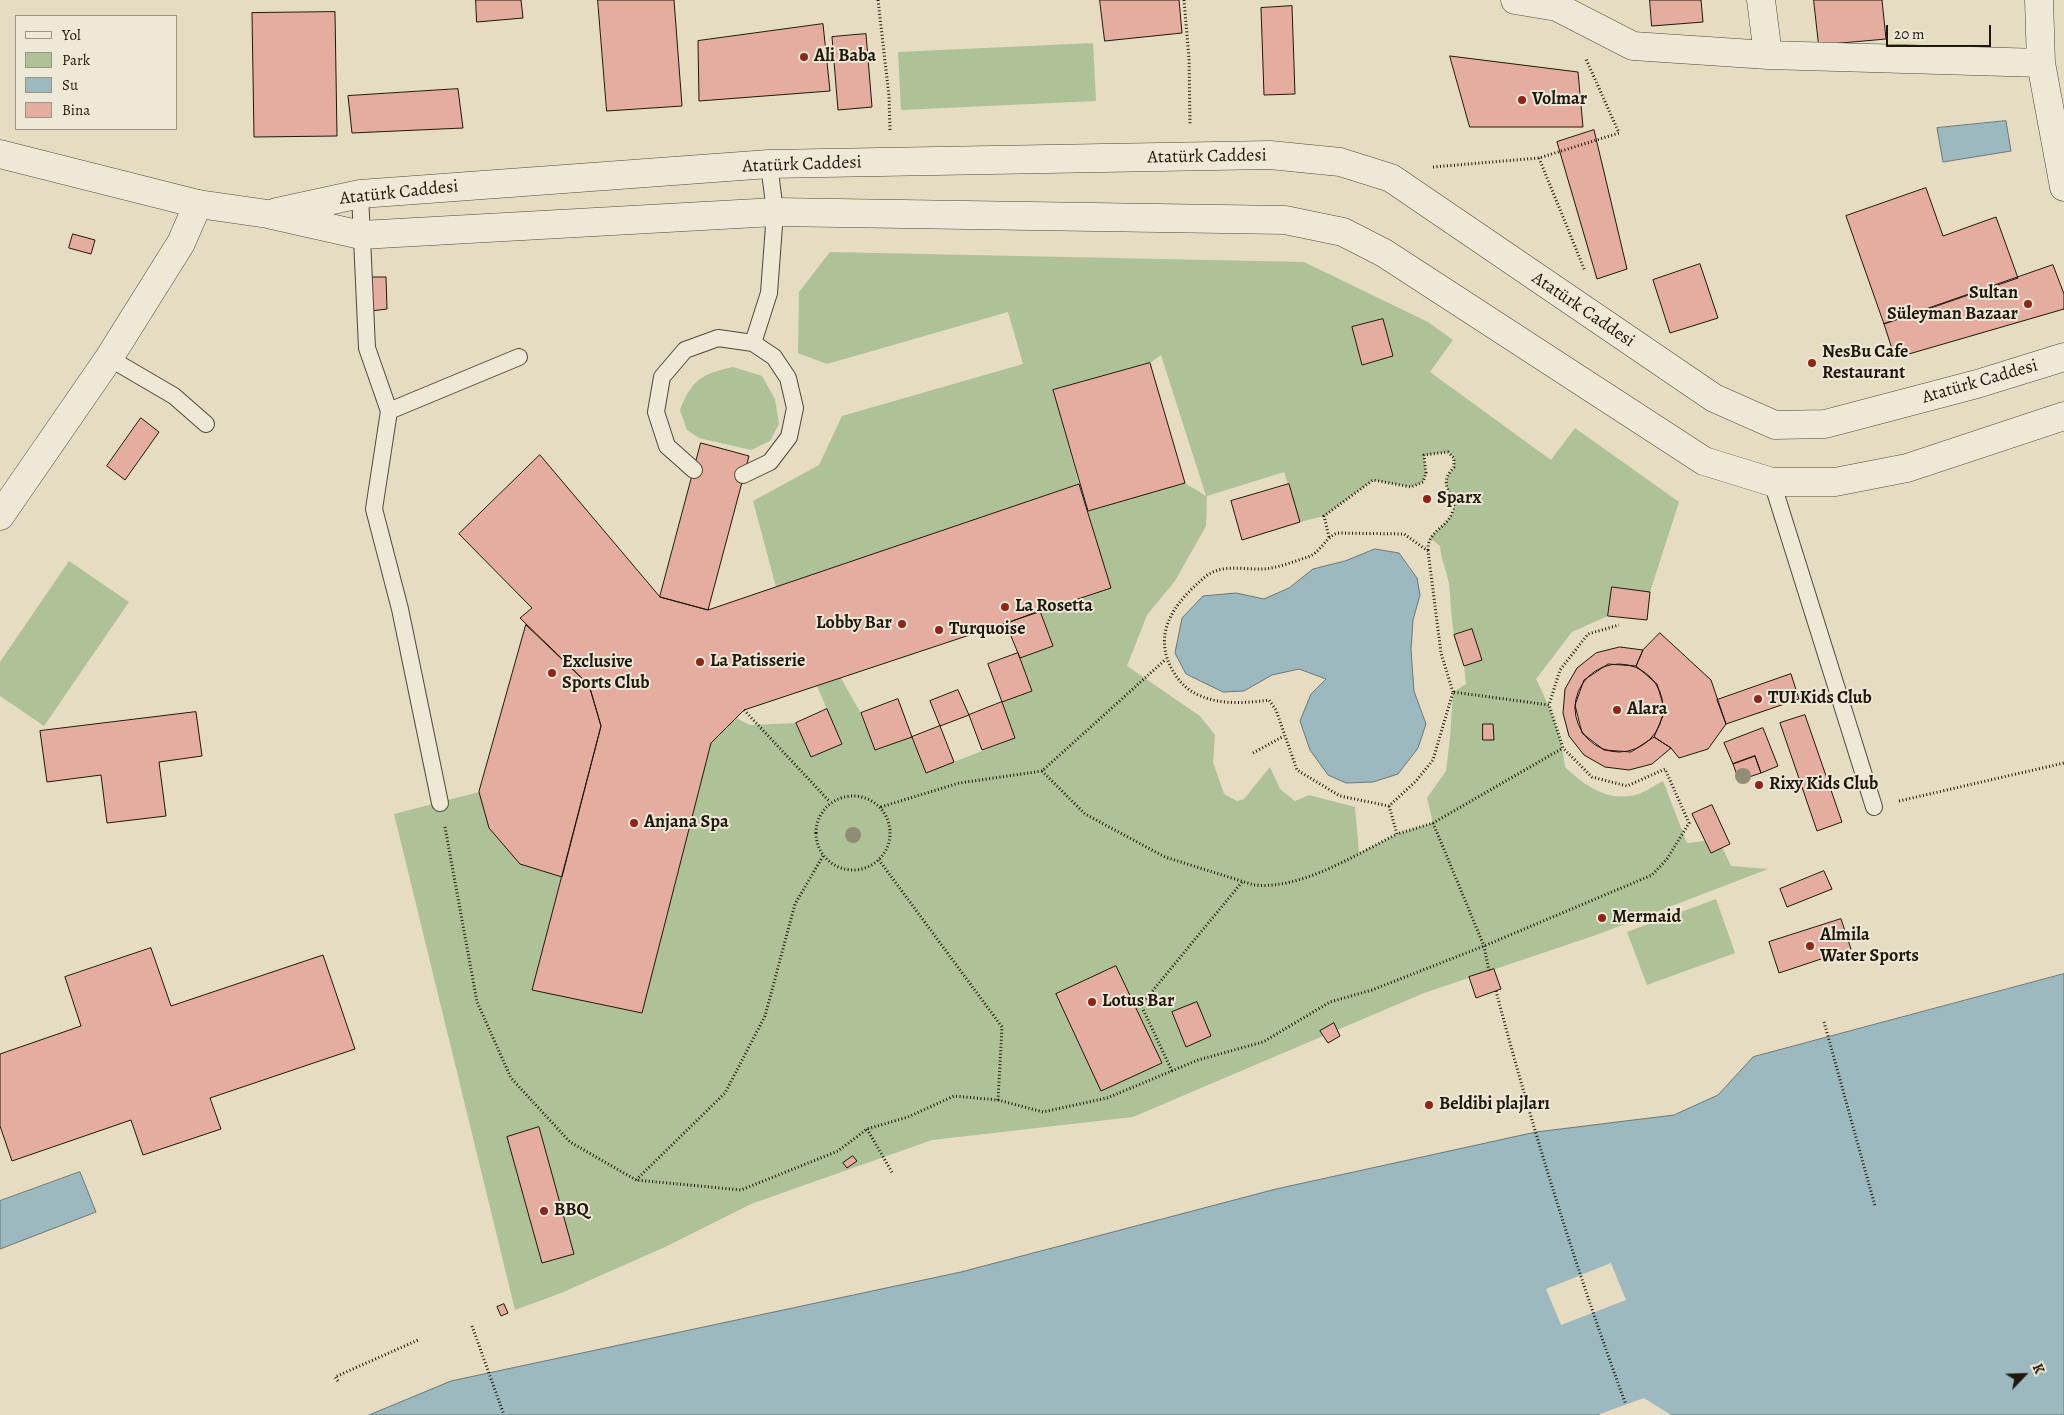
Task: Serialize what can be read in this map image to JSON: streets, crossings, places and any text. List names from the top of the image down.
{
  "streets": {
    "street": ["Atatürk Caddesi"]
  },
  "places": [
    "Ali Baba",
    "Volmar",
    "Sultan Süleyman Bazaar",
    "NesBu Cafe Restaurant",
    "Sparx",
    "La Rosetta",
    "Lobby Bar",
    "Turquoise",
    "La Patisserie",
    "Exclusive Sports Club",
    "TUI Kids Club",
    "Alara",
    "Rixy Kids Club",
    "Anjana Spa",
    "Mermaid",
    "Almila Water Sports",
    "Lotus Bar",
    "Beldibi plajları",
    "BBQ"
  ],
  "legend": [
    "Yol",
    "Park",
    "Su",
    "Bina"
  ],
  "scale_bar": "20 m",
  "north": "top right"
}
